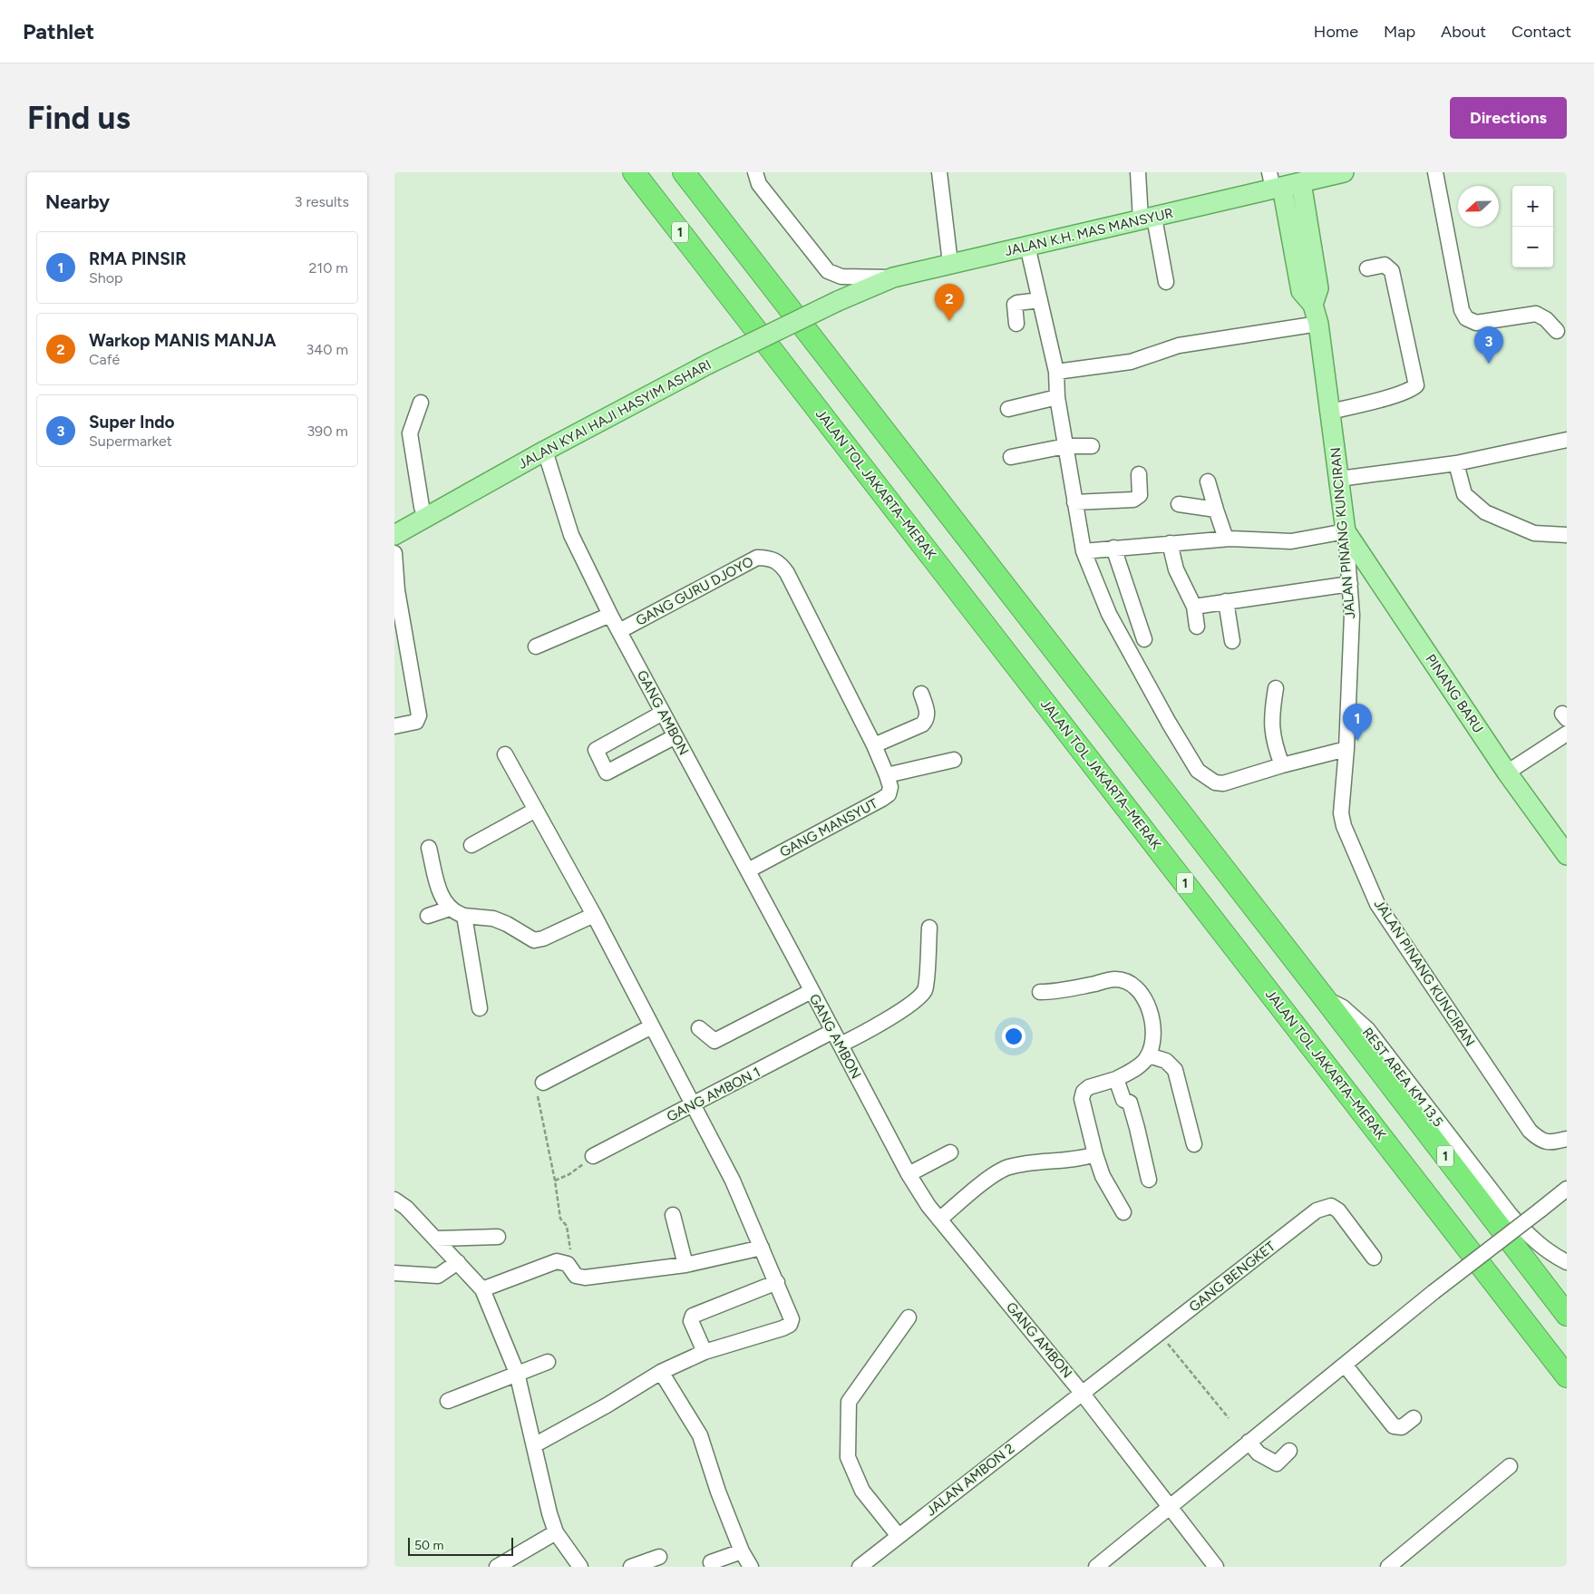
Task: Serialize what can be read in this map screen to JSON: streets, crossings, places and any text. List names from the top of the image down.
{
  "streets": {
    "highway": ["1", "JALAN TOL JAKARTA–MERAK"],
    "main road": [
      "JALAN K.H. MAS MANSYUR",
      "JALAN KYAI HAJI HASYIM ASHARI",
      "JALAN PINANG KUNCIRAN",
      "PINANG BARU"
    ],
    "street": [
      "GANG GURU DJOYO",
      "GANG AMBON",
      "GANG MANSYUT",
      "REST AREA KM 13,5",
      "GANG AMBON 1",
      "GANG BENGKET",
      "JALAN AMBON 2"
    ]
  },
  "crossings": [
    ["1", "REST AREA KM 13,5"],
    ["JALAN K.H. MAS MANSYUR", "JALAN KYAI HAJI HASYIM ASHARI"],
    ["JALAN K.H. MAS MANSYUR", "JALAN PINANG KUNCIRAN"],
    ["JALAN KYAI HAJI HASYIM ASHARI", "GANG AMBON"],
    ["JALAN PINANG KUNCIRAN", "PINANG BARU"],
    ["GANG GURU DJOYO", "GANG AMBON"],
    ["GANG GURU DJOYO", "GANG MANSYUT"],
    ["GANG AMBON", "GANG MANSYUT"],
    ["GANG AMBON", "GANG AMBON 1"],
    ["GANG AMBON", "GANG BENGKET"],
    ["GANG AMBON", "JALAN AMBON 2"],
    ["GANG BENGKET", "JALAN AMBON 2"]
  ],
  "scale_bar": "50 m",
  "north": "left",
  "page": {
    "header": "Pathlet",
    "nav": [
      "Home",
      "Map",
      "About",
      "Contact"
    ],
    "buttons": "Directions",
    "title": "Find us",
    "heading": ["Nearby", "3 results"],
    "map_buttons": ["+", "−"],
    "list": [
      {
        "mark": "1",
        "name": "RMA PINSIR",
        "note": "Shop",
        "value": "210 m"
      },
      {
        "mark": "2",
        "name": "Warkop MANIS MANJA",
        "note": "Café",
        "value": "340 m"
      },
      {
        "mark": "3",
        "name": "Super Indo",
        "note": "Supermarket",
        "value": "390 m"
      }
    ],
    "pins": ["2", "3", "1"],
    "scale": "50 m"
  }
}
